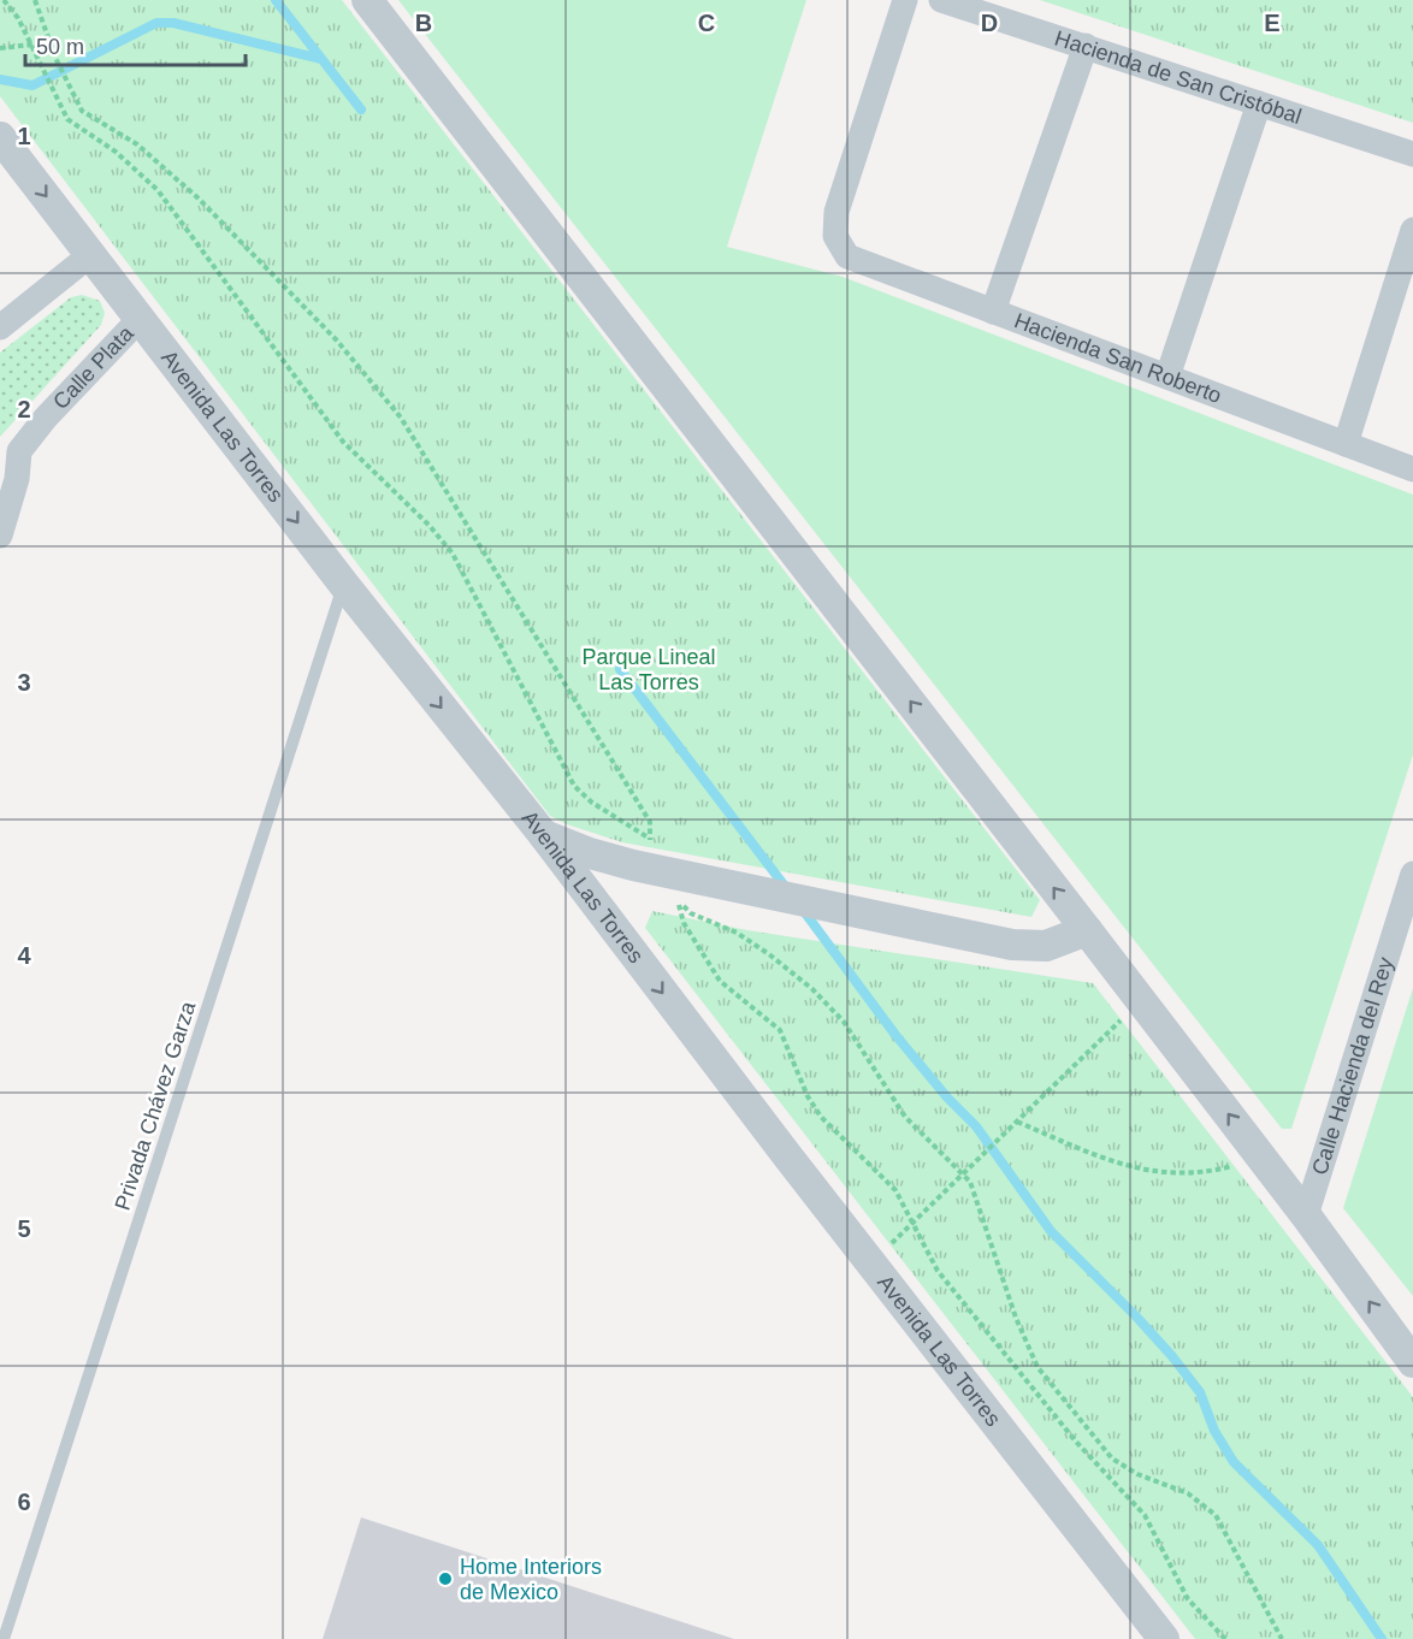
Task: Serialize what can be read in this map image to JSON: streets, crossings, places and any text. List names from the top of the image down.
{
  "streets": {
    "street": [
      "Hacienda de San Cristóbal",
      "Hacienda San Roberto",
      "Calle Plata",
      "Avenida Las Torres",
      "Calle Hacienda del Rey"
    ],
    "lane": ["Privada Chávez Garza"]
  },
  "crossings": [
    ["Calle Plata", "Avenida Las Torres"],
    ["Avenida Las Torres", "Privada Chávez Garza"]
  ],
  "one_way": ["Avenida Las Torres"],
  "parks": ["Parque Lineal Las Torres"],
  "places": ["Home Interiors de Mexico"],
  "scale_bar": "50 m",
  "grid": {
    "columns": [
      "B",
      "C",
      "D",
      "E"
    ],
    "rows": [
      "1",
      "2",
      "3",
      "4",
      "5",
      "6"
    ]
  }
}
